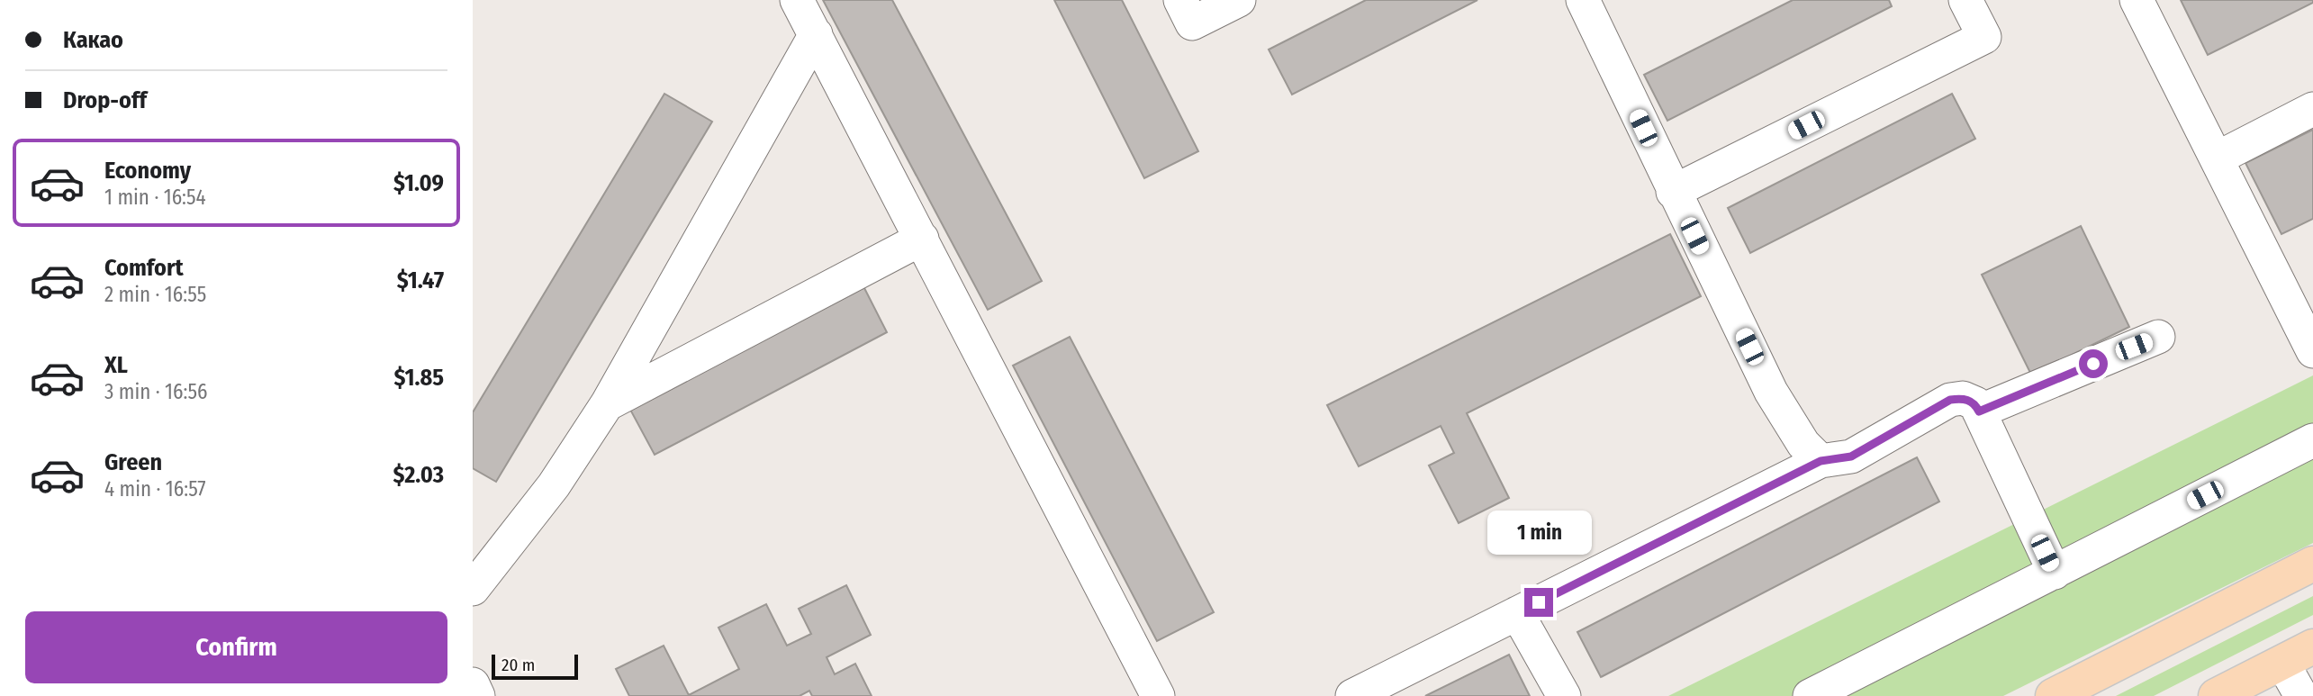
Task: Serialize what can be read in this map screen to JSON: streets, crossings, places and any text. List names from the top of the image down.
{
  "scale_bar": "20 m",
  "page": {
    "banner": ["Какао", "Drop-off"],
    "list": [
      {
        "name": "Economy",
        "note": "1 min · 16:54",
        "value": "$1.09"
      },
      {
        "name": "Comfort",
        "note": "2 min · 16:55",
        "value": "$1.47"
      },
      {
        "name": "XL",
        "note": "3 min · 16:56",
        "value": "$1.85"
      },
      {
        "name": "Green",
        "note": "4 min · 16:57",
        "value": "$2.03"
      }
    ],
    "bubble": "1 min",
    "buttons": "Confirm",
    "scale": "20 m"
  }
}
